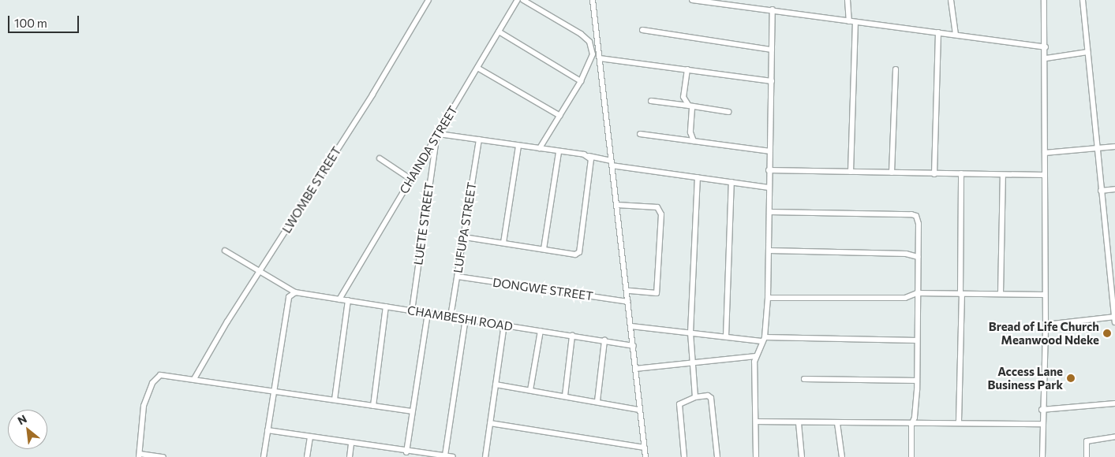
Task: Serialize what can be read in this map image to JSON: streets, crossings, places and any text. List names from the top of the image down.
{
  "streets": {
    "street": [
      "CHAINDA STREET",
      "LWOMBE STREET",
      "LUETE STREET",
      "LUFUPA STREET",
      "DONGWE STREET",
      "CHAMBESHI ROAD"
    ]
  },
  "crossings": [
    ["CHAINDA STREET", "LUETE STREET"],
    ["CHAINDA STREET", "CHAMBESHI ROAD"],
    ["LUETE STREET", "CHAMBESHI ROAD"],
    ["LUFUPA STREET", "DONGWE STREET"],
    ["LUFUPA STREET", "CHAMBESHI ROAD"]
  ],
  "places": ["Bread of Life Church Meanwood Ndeke", "Access Lane Business Park"],
  "scale_bar": "100 m",
  "north": "top left"
}
